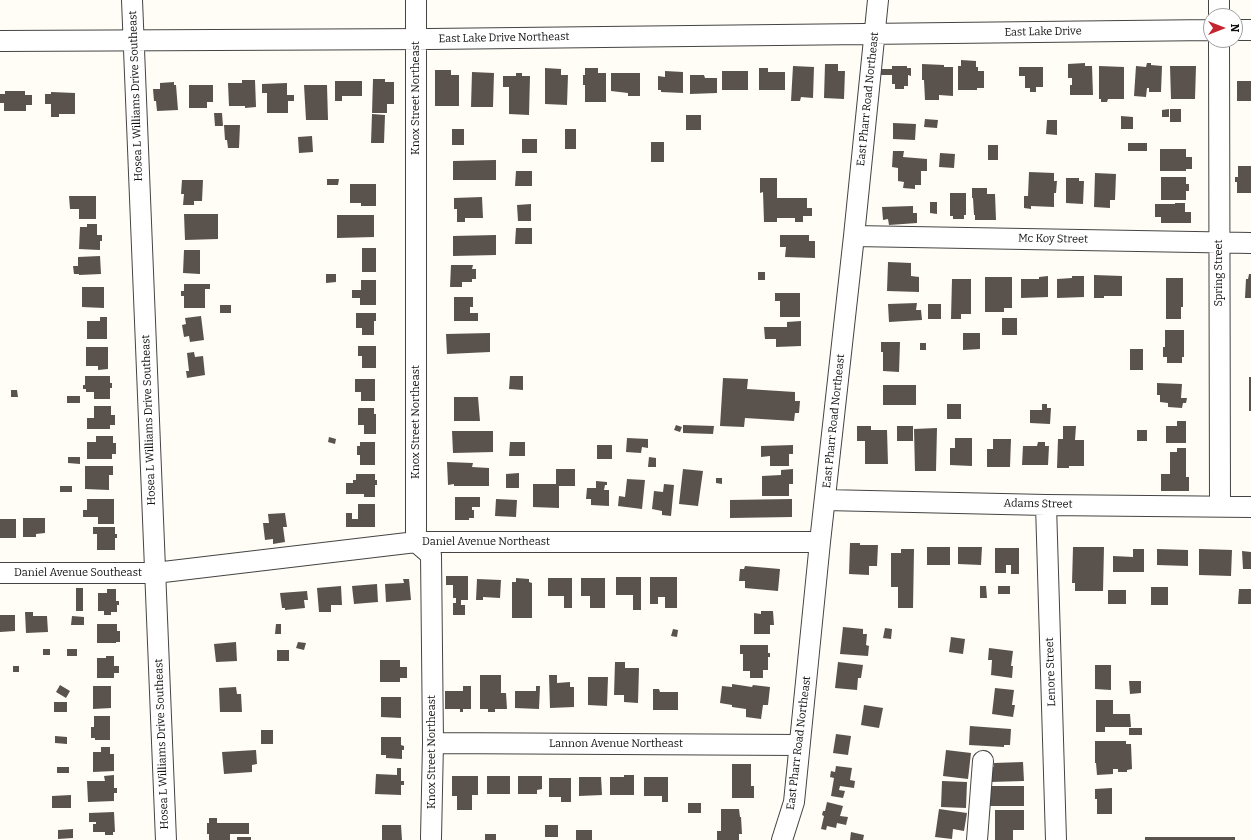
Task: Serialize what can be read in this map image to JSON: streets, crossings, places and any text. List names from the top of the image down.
{
  "streets": {
    "street": [
      "East Lake Drive",
      "East Lake Drive Northeast",
      "Hosea L Williams Drive Southeast",
      "Knox Street Northeast",
      "East Pharr Road Northeast",
      "Mc Koy Street",
      "Spring Street",
      "Adams Street",
      "Daniel Avenue Northeast",
      "Daniel Avenue Southeast",
      "Lenore Street",
      "Lannon Avenue Northeast"
    ]
  },
  "crossings": [
    ["East Lake Drive", "East Lake Drive Northeast"],
    ["East Lake Drive", "East Pharr Road Northeast"],
    ["East Lake Drive Northeast", "Hosea L Williams Drive Southeast"],
    ["East Lake Drive Northeast", "Knox Street Northeast"],
    ["East Lake Drive Northeast", "East Pharr Road Northeast"],
    ["Hosea L Williams Drive Southeast", "Daniel Avenue Northeast"],
    ["Hosea L Williams Drive Southeast", "Daniel Avenue Southeast"],
    ["Knox Street Northeast", "Daniel Avenue Northeast"],
    ["Knox Street Northeast", "Lannon Avenue Northeast"],
    ["East Pharr Road Northeast", "Mc Koy Street"],
    ["East Pharr Road Northeast", "Adams Street"],
    ["East Pharr Road Northeast", "Daniel Avenue Northeast"],
    ["East Pharr Road Northeast", "Lannon Avenue Northeast"],
    ["Mc Koy Street", "Spring Street"],
    ["Spring Street", "Adams Street"],
    ["Adams Street", "Lenore Street"],
    ["Daniel Avenue Northeast", "Daniel Avenue Southeast"]
  ],
  "north": "right"
}
